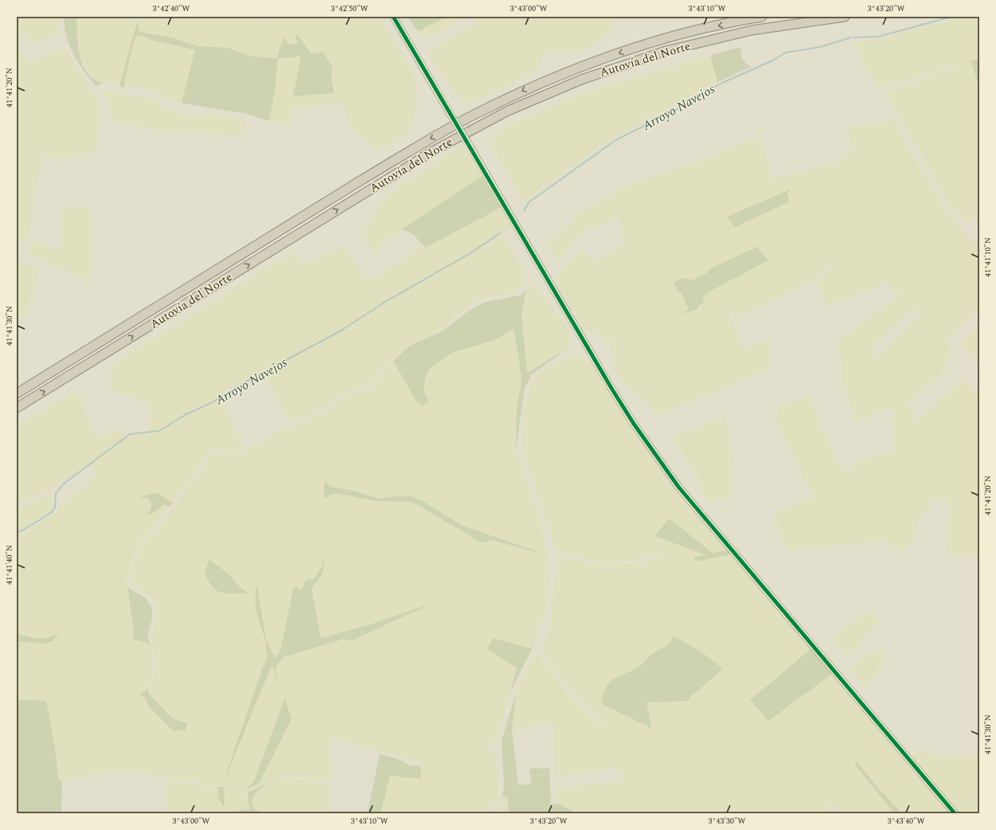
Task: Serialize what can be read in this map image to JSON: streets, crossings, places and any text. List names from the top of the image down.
{
  "streets": {
    "highway": ["Autovía del Norte"]
  },
  "water": ["Arroyo Navejos"],
  "coordinates": [
    "3°42'40\"W",
    "3°42'50\"W",
    "3°43'00\"W",
    "3°43'10\"W",
    "3°43'20\"W",
    "41°41'20\"N",
    "41°41'10\"N",
    "41°41'30\"N",
    "41°41'40\"N",
    "3°43'30\"W",
    "3°43'40\"W"
  ]
}
